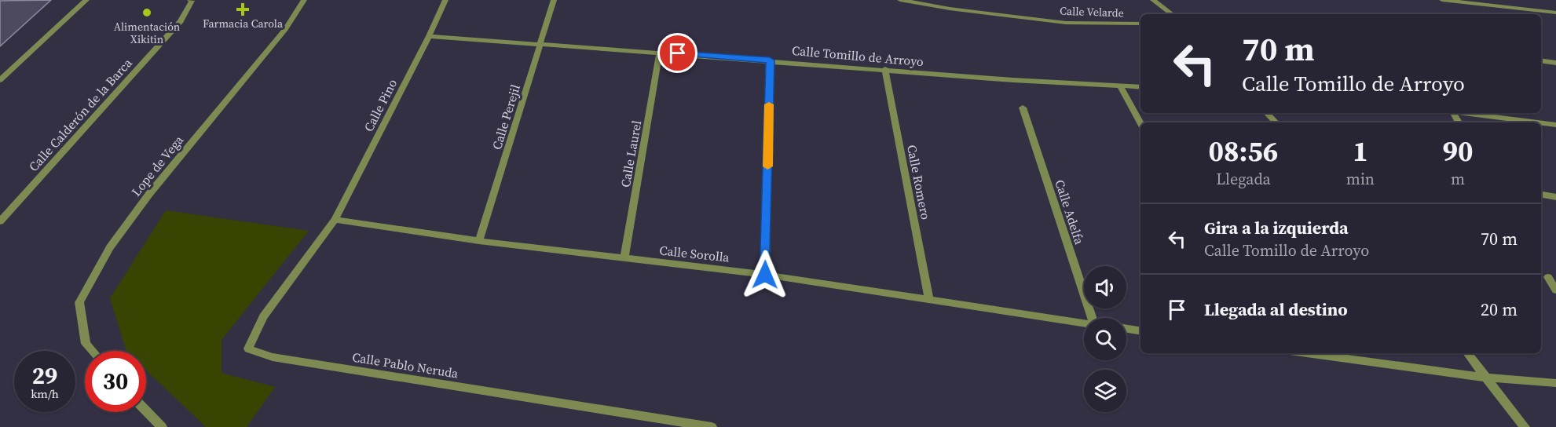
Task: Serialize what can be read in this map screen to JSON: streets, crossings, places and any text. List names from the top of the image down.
{
  "streets": {
    "street": [
      "Calle Velarde",
      "Calle Tomillo de Arroyo",
      "Calle Pino",
      "Calle Calderón de la Barca",
      "Calle Perejil",
      "Calle Laurel",
      "Lope de Vega",
      "Calle Romero",
      "Calle Adelfa",
      "Calle Sorolla",
      "Calle Pablo Neruda"
    ]
  },
  "crossings": [
    ["Calle Tomillo de Arroyo", "Calle Pino"],
    ["Calle Tomillo de Arroyo", "Calle Perejil"],
    ["Calle Tomillo de Arroyo", "Calle Laurel"],
    ["Calle Tomillo de Arroyo", "Calle Romero"],
    ["Calle Pino", "Calle Sorolla"],
    ["Calle Pino", "Calle Pablo Neruda"],
    ["Calle Perejil", "Calle Sorolla"],
    ["Calle Laurel", "Calle Sorolla"],
    ["Calle Romero", "Calle Sorolla"],
    ["Calle Sorolla", "Calle Pablo Neruda"]
  ],
  "places": {
    "health": ["Farmacia Carola"],
    "other": ["Alimentación Xikitin"]
  },
  "page": {
    "turn": ["70 m", "Calle Tomillo de Arroyo"],
    "eta": [
      "08:56",
      "Llegada",
      "1",
      "min",
      "90",
      "m"
    ],
    "list": [
      {
        "name": "Gira a la izquierda",
        "note": "Calle Tomillo de Arroyo",
        "value": "70 m"
      },
      {
        "name": "Llegada al destino",
        "value": "20 m"
      }
    ],
    "speed": "29 km/h",
    "limit": "30"
  }
}
